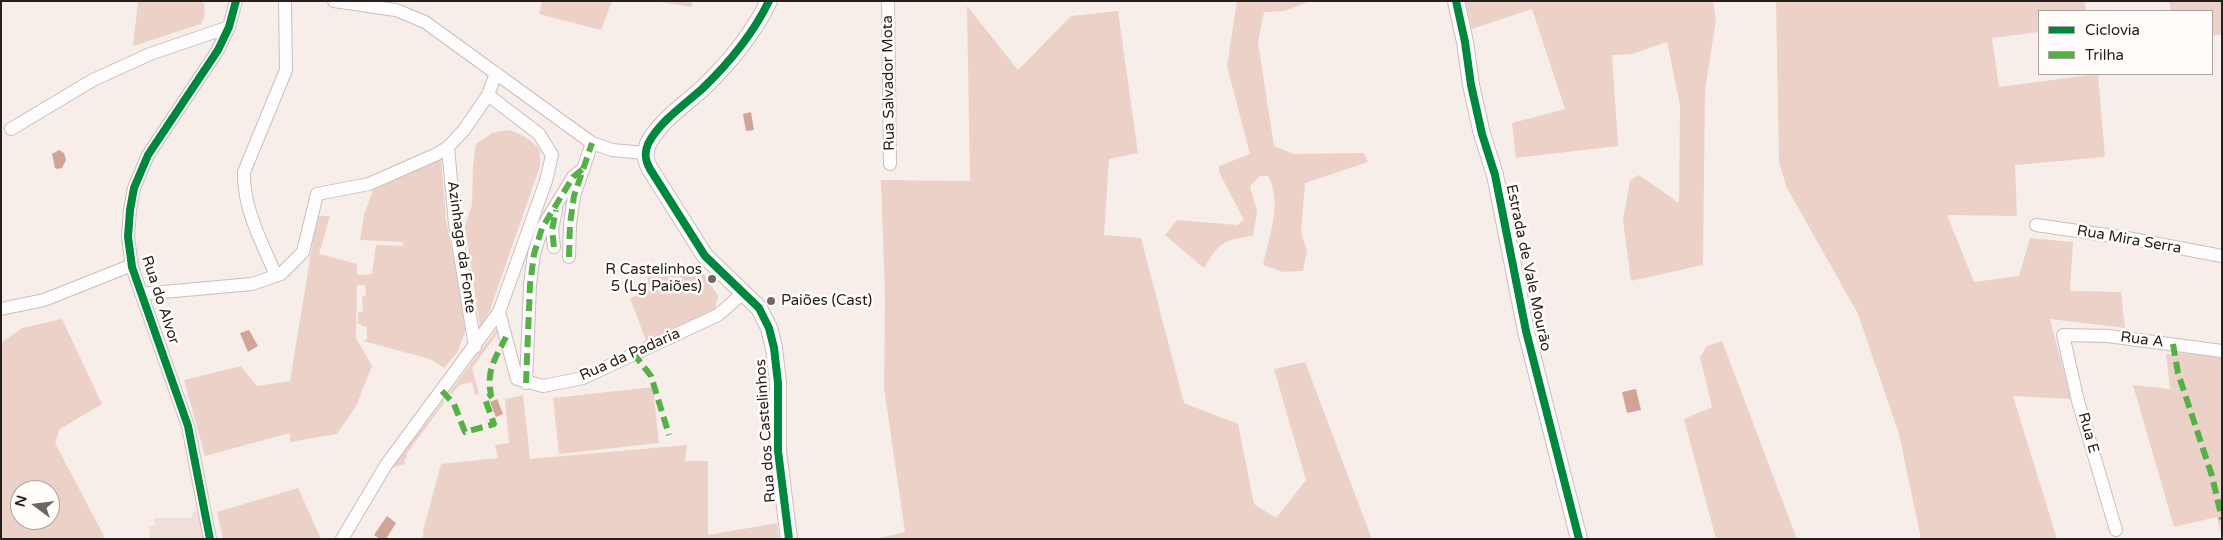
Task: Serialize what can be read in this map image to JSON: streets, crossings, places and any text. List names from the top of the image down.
{
  "streets": {
    "street": [
      "Rua Salvador Mota",
      "Rua Mira Serra",
      "Azinhaga da Fonte",
      "Estrada de Vale Mourão",
      "Rua do Alvor",
      "Rua A",
      "Rua da Padaria",
      "Rua dos Castelinhos",
      "Rua E"
    ]
  },
  "crossings": [
    ["Rua A", "Rua E"],
    ["Rua da Padaria", "Rua dos Castelinhos"]
  ],
  "places": ["R Castelinhos 5 (Lg Paiões)", "Paiões (Cast)"],
  "legend": ["Ciclovia", "Trilha"],
  "north": "left"
}
